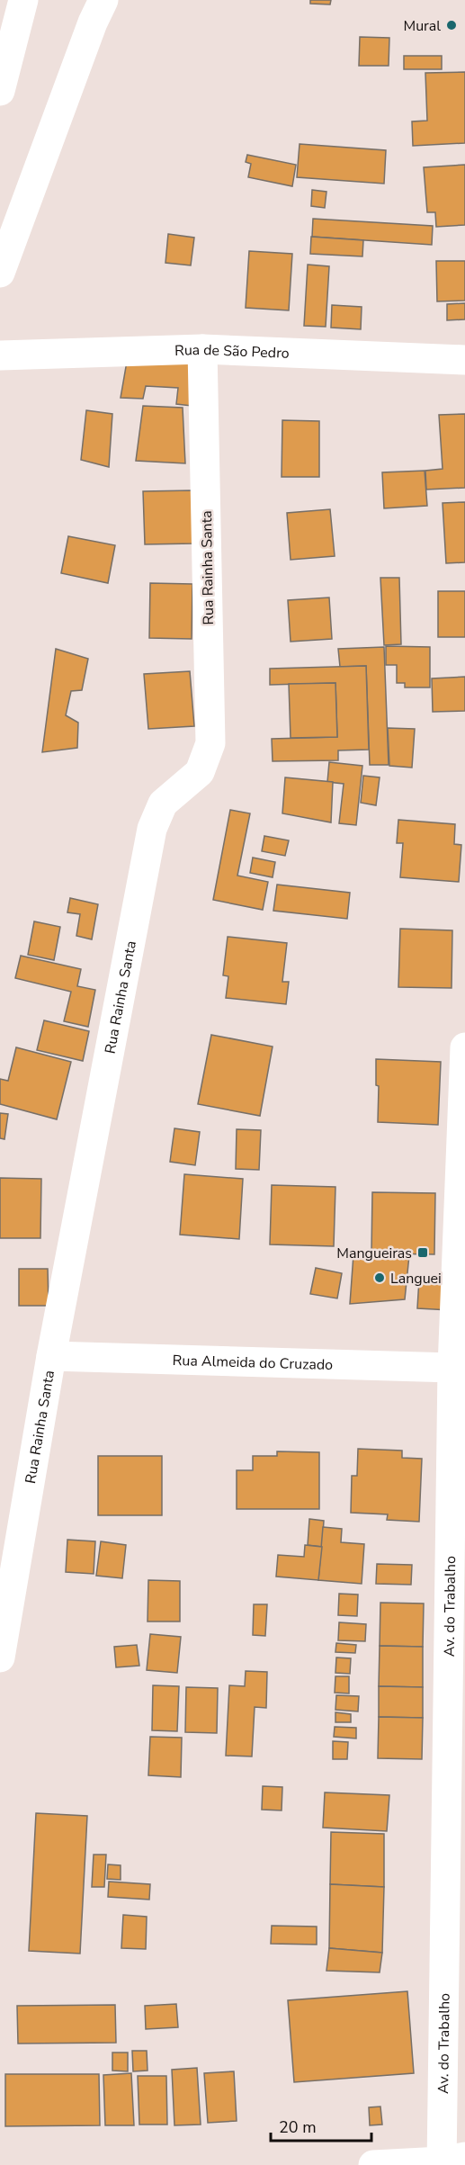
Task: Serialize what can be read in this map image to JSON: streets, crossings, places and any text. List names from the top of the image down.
{
  "streets": {
    "main road": [
      "Rua de São Pedro",
      "Rua Rainha Santa",
      "Rua Almeida do Cruzado",
      "Av. do Trabalho"
    ]
  },
  "crossings": [
    ["Rua de São Pedro", "Rua Rainha Santa"],
    ["Rua Rainha Santa", "Rua Almeida do Cruzado"],
    ["Rua Almeida do Cruzado", "Av. do Trabalho"]
  ],
  "places": {
    "other": ["Mural", "Languei"],
    "transit": ["Mangueiras"]
  },
  "scale_bar": "20 m"
}
